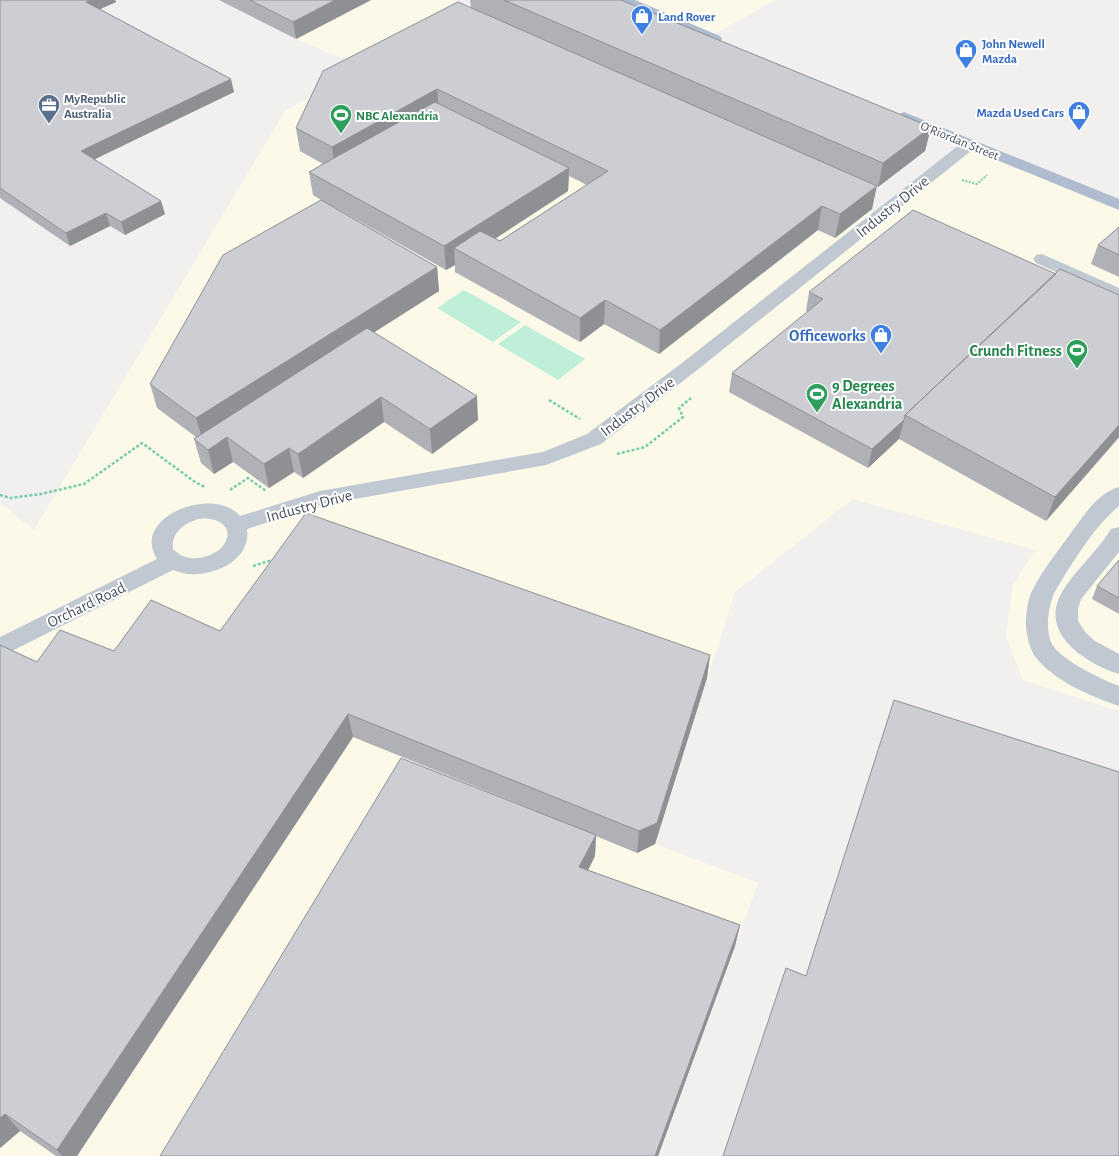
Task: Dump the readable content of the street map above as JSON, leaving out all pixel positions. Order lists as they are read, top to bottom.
{
  "streets": {
    "main road": ["O'Riordan Street"],
    "lane": ["Industry Drive", "Orchard Road"]
  },
  "crossings": [
    ["O'Riordan Street", "Industry Drive"],
    ["Industry Drive", "Orchard Road"]
  ],
  "places": {
    "shop": [
      "Land Rover",
      "John Newell Mazda",
      "Mazda Used Cars",
      "Officeworks"
    ],
    "office": ["MyRepublic Australia"],
    "sports": ["NBC Alexandria", "Crunch Fitness", "9 Degrees Alexandria"]
  }
}
